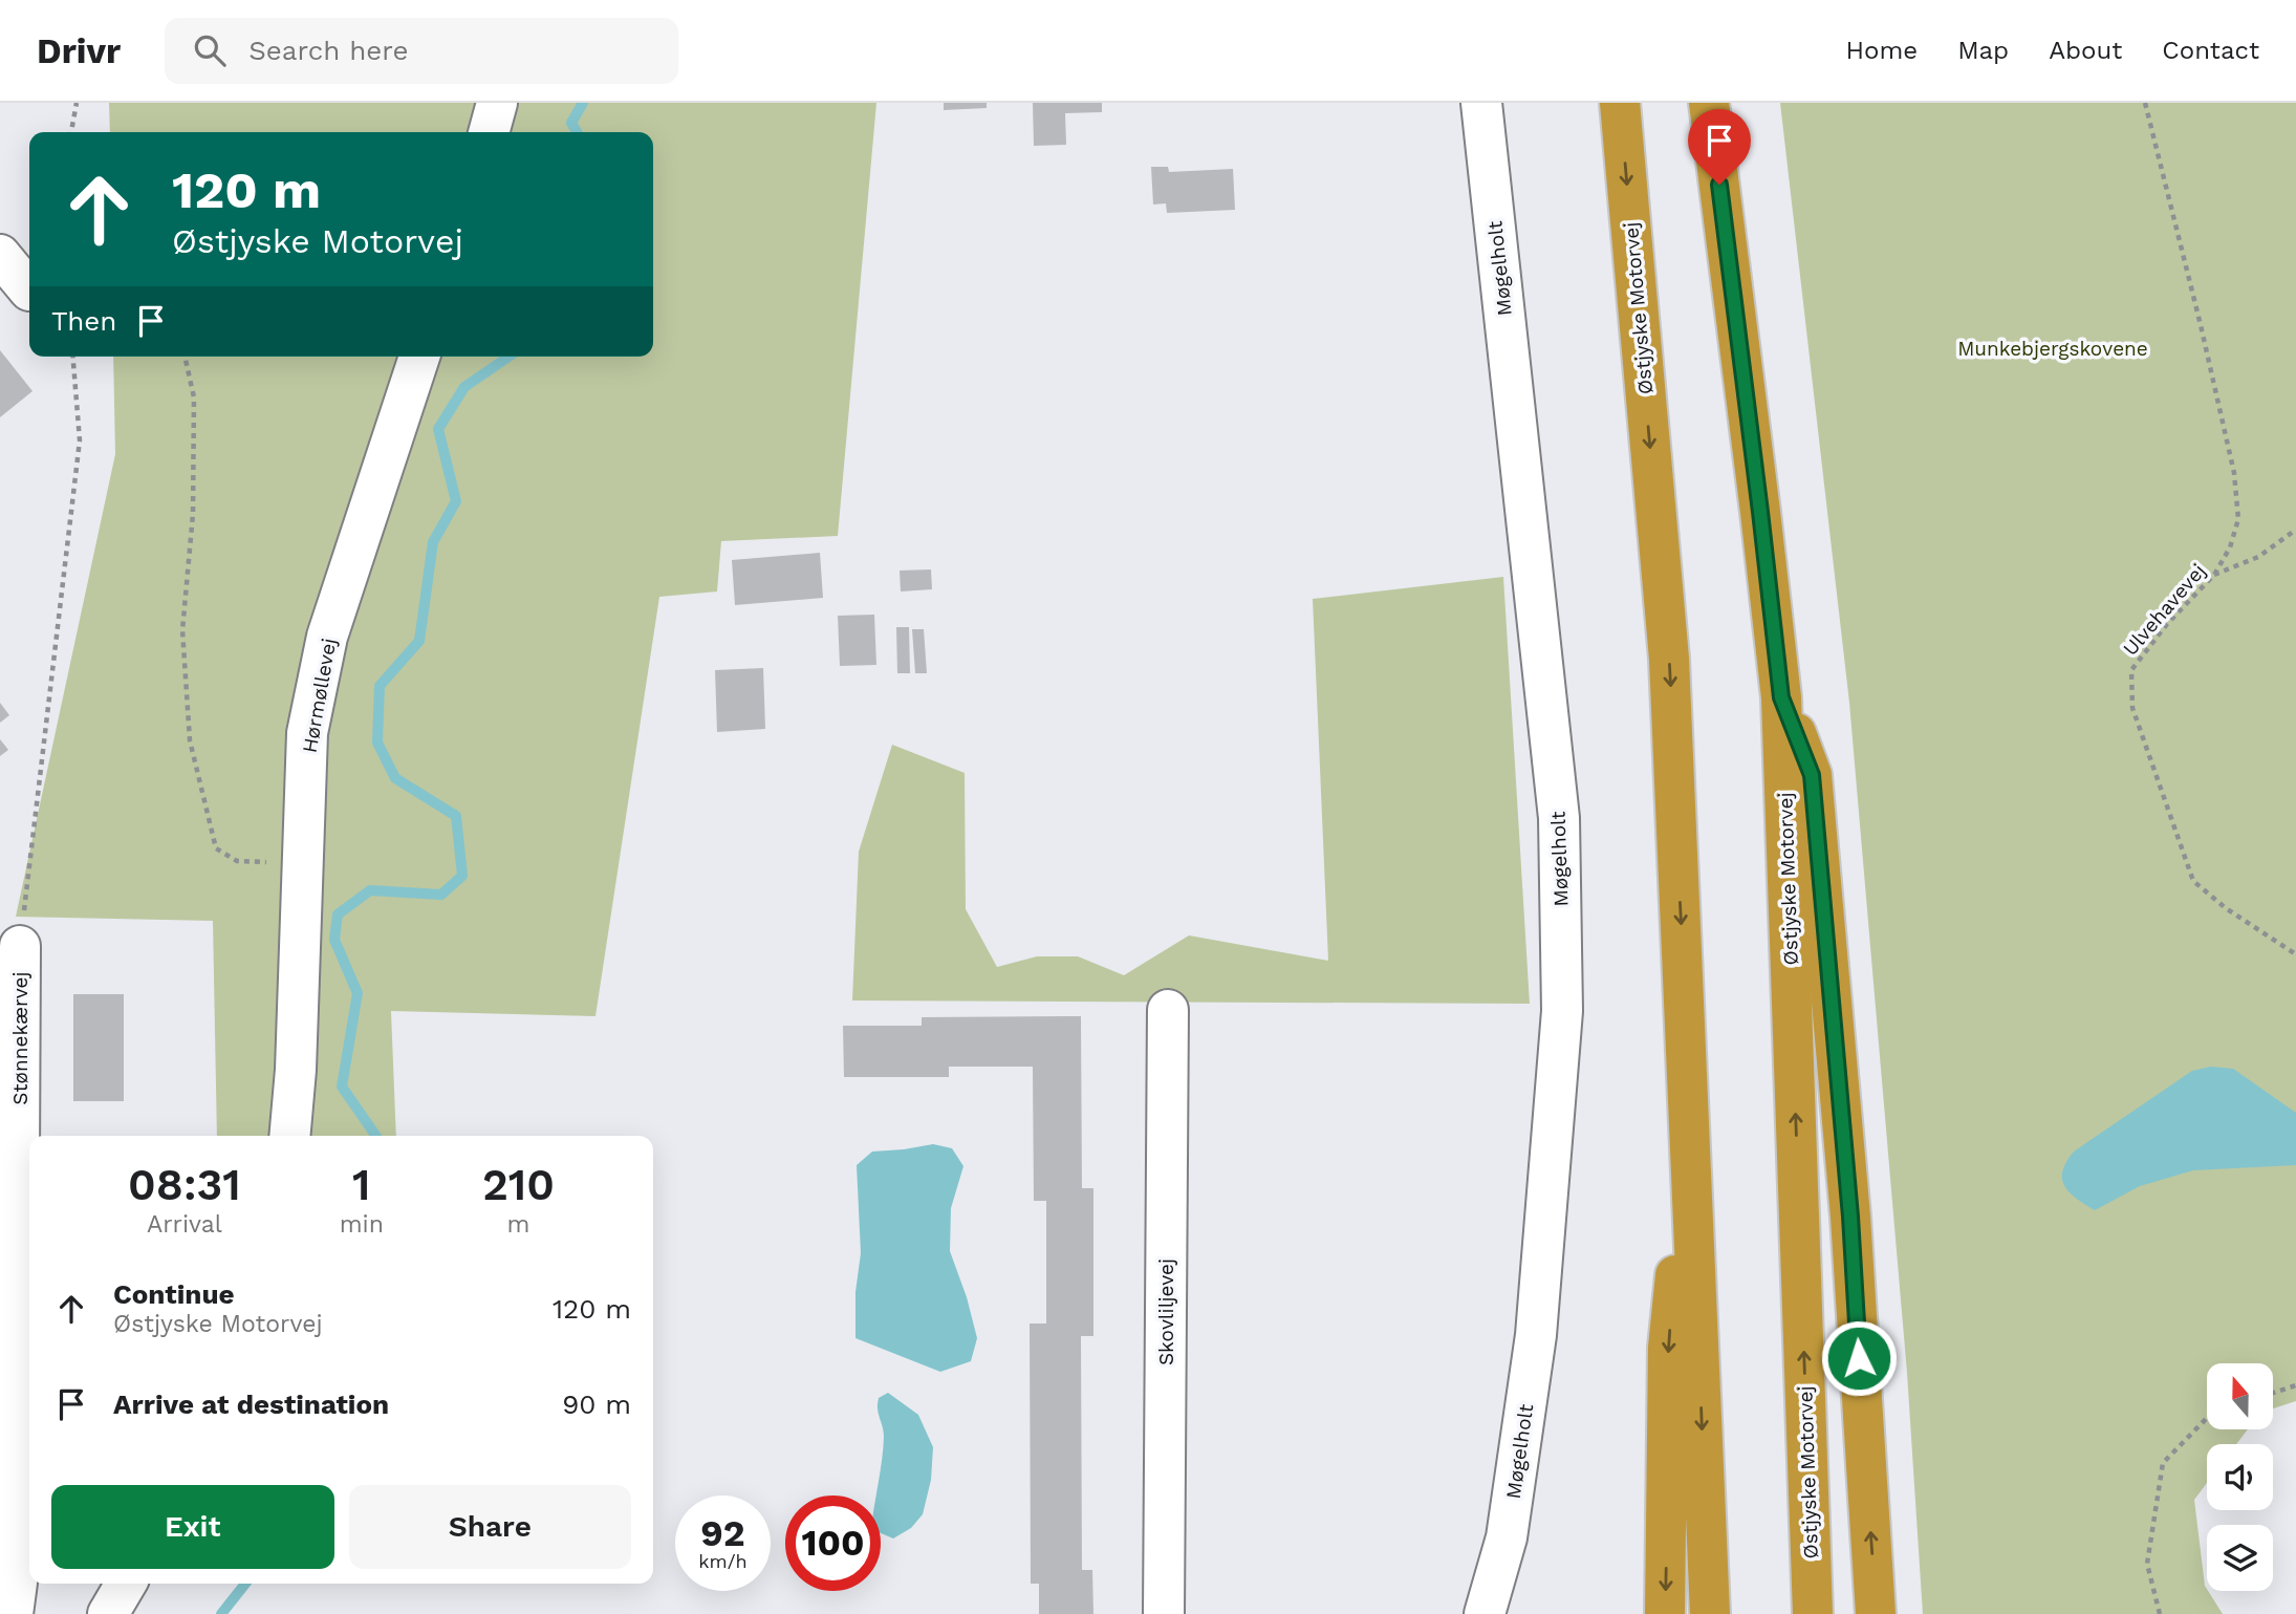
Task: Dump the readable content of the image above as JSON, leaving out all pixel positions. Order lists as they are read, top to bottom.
{
  "streets": {
    "highway": ["Østjyske Motorvej"],
    "street": [
      "Møgelholt",
      "Hørmøllevej",
      "Stønnekærvej",
      "Skovliljevej"
    ],
    "path": ["Ulvehavevej"]
  },
  "parks": ["Munkebjergskovene"],
  "north": "top",
  "page": {
    "header": "Drivr",
    "search": "Search here",
    "nav": [
      "Home",
      "Map",
      "About",
      "Contact"
    ],
    "turn": ["120 m", "Østjyske Motorvej"],
    "then": "Then",
    "eta": [
      "08:31",
      "Arrival",
      "1",
      "min",
      "210",
      "m"
    ],
    "list": [
      {
        "name": "Continue",
        "note": "Østjyske Motorvej",
        "value": "120 m"
      },
      {
        "name": "Arrive at destination",
        "value": "90 m"
      }
    ],
    "buttons": ["Exit", "Share"],
    "speed": "92 km/h",
    "limit": "100"
  }
}
